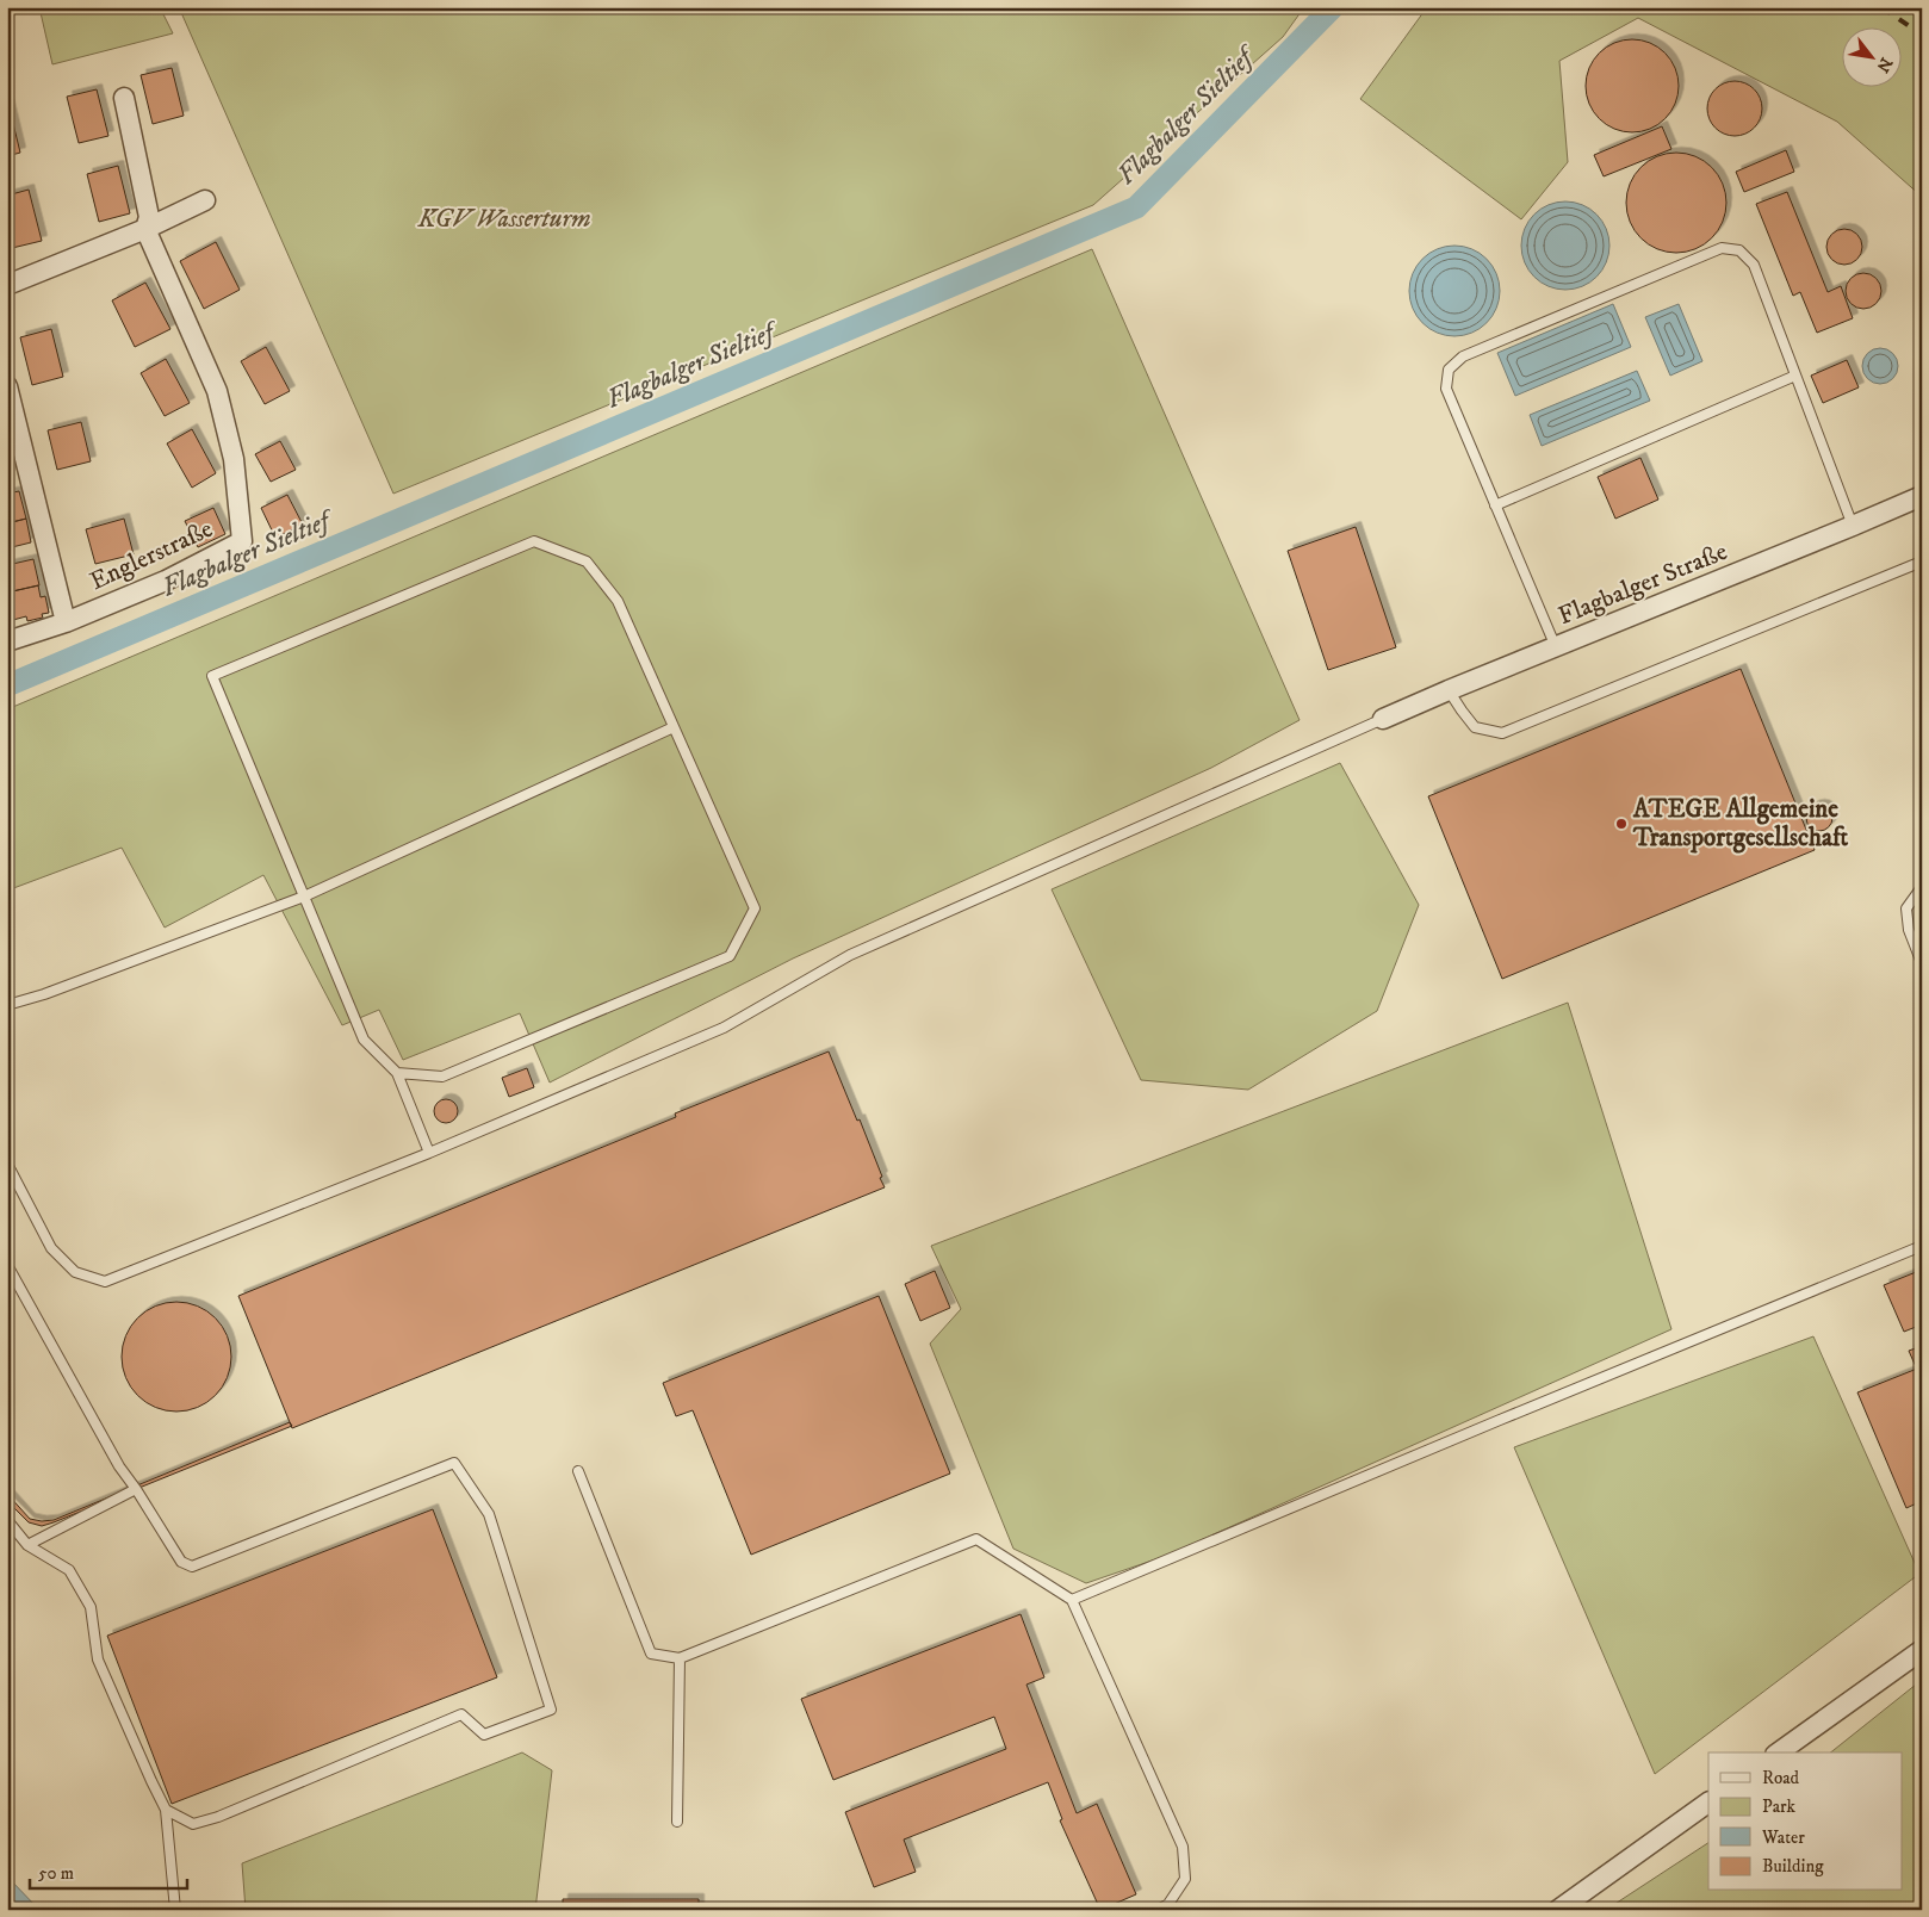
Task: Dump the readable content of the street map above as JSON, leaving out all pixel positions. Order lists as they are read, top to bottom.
{
  "streets": {
    "street": ["Englerstraße", "Flagbalger Straße"]
  },
  "water": ["Flagbalger Sieltief"],
  "parks": ["KGV Wasserturm"],
  "places": ["ATEGE Allgemeine Transportgesellschaft"],
  "legend": [
    "Road",
    "Park",
    "Water",
    "Building"
  ],
  "scale_bar": "50 m",
  "north": "bottom right"
}
